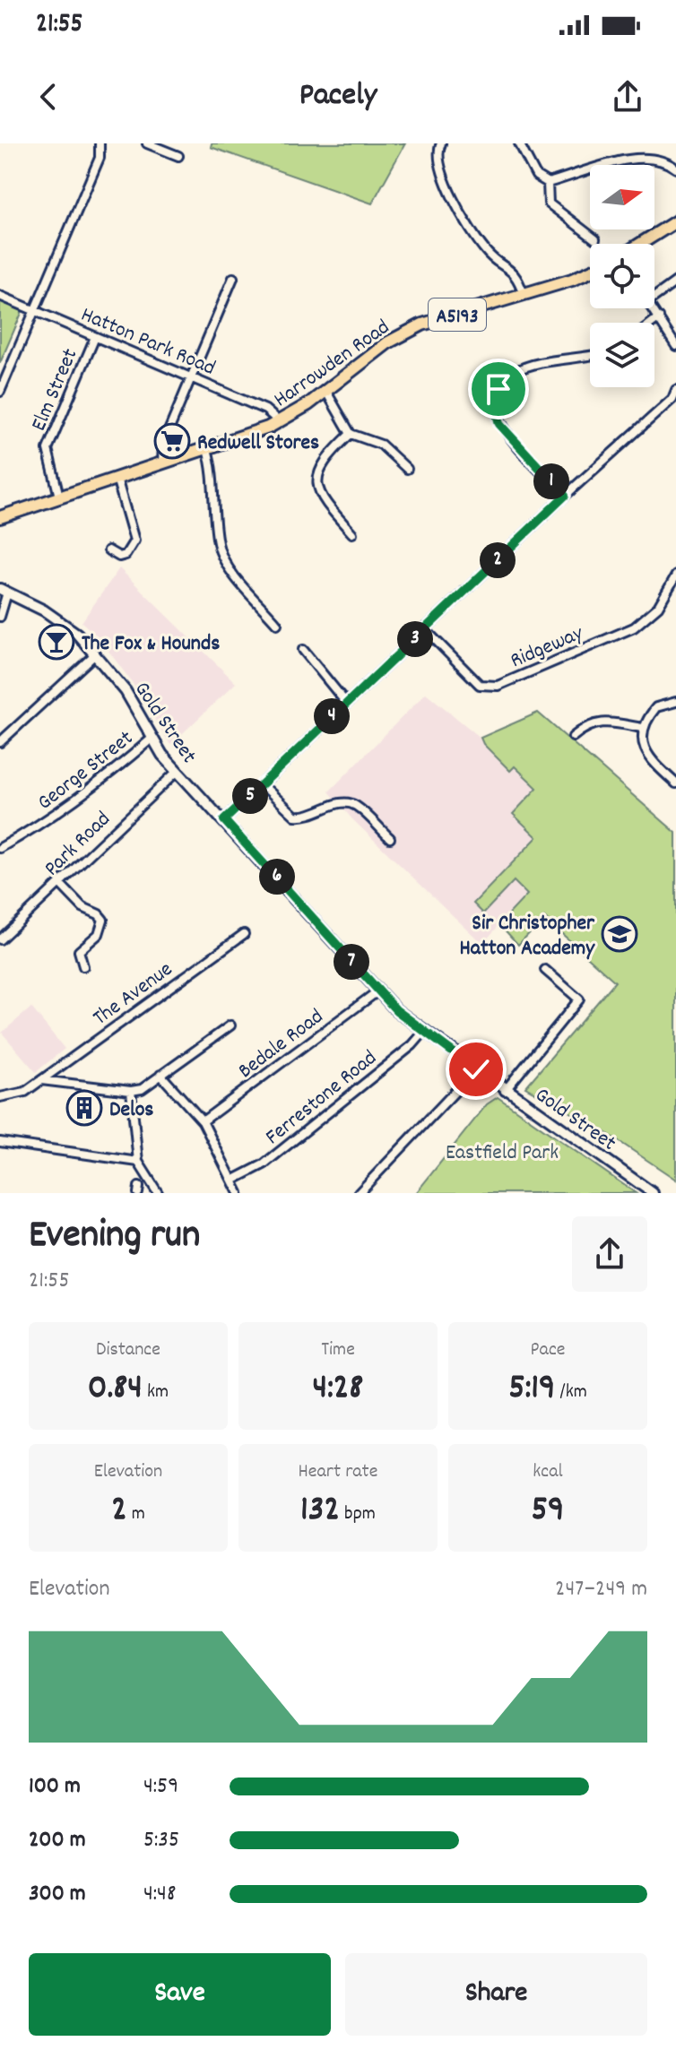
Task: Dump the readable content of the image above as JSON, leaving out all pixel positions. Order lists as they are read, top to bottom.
{
  "streets": {
    "main road": ["A5193", "Harrowden Road"],
    "street": [
      "Hatton Park Road",
      "Elm Street",
      "Ridgeway",
      "Gold Street",
      "George Street",
      "Park Road",
      "The Avenue",
      "Bedale Road",
      "Ferrestone Road"
    ]
  },
  "crossings": [
    ["Hatton Park Road", "Harrowden Road"],
    ["Hatton Park Road", "Elm Street"],
    ["Harrowden Road", "Elm Street"],
    ["Gold Street", "George Street"],
    ["Gold Street", "Park Road"],
    ["Gold Street", "Bedale Road"],
    ["Gold Street", "Ferrestone Road"]
  ],
  "parks": ["Eastfield Park"],
  "places": {
    "supermarket": ["Redwell Stores"],
    "bar": ["The Fox & Hounds"],
    "school or university": ["Sir Christopher Hatton Academy"],
    "building": ["Delos"]
  },
  "north": "right",
  "page": {
    "status": "21:55",
    "header": "Pacely",
    "pins": [
      "1",
      "2",
      "3",
      "4",
      "5",
      "6",
      "7"
    ],
    "heading": ["Evening run", "21:55"],
    "stats": [
      ["Distance", "0.84 km"],
      ["Time", "4:28"],
      ["Pace", "5:19 /km"],
      ["Elevation", "2 m"],
      ["Heart rate", "132 bpm"],
      ["kcal", "59"]
    ],
    "chart": ["Elevation", "247–249 m"],
    "list": [
      {
        "name": "100 m",
        "note": "4:59"
      },
      {
        "name": "200 m",
        "note": "5:35"
      },
      {
        "name": "300 m",
        "note": "4:48"
      }
    ],
    "buttons": ["Save", "Share"]
  }
}
